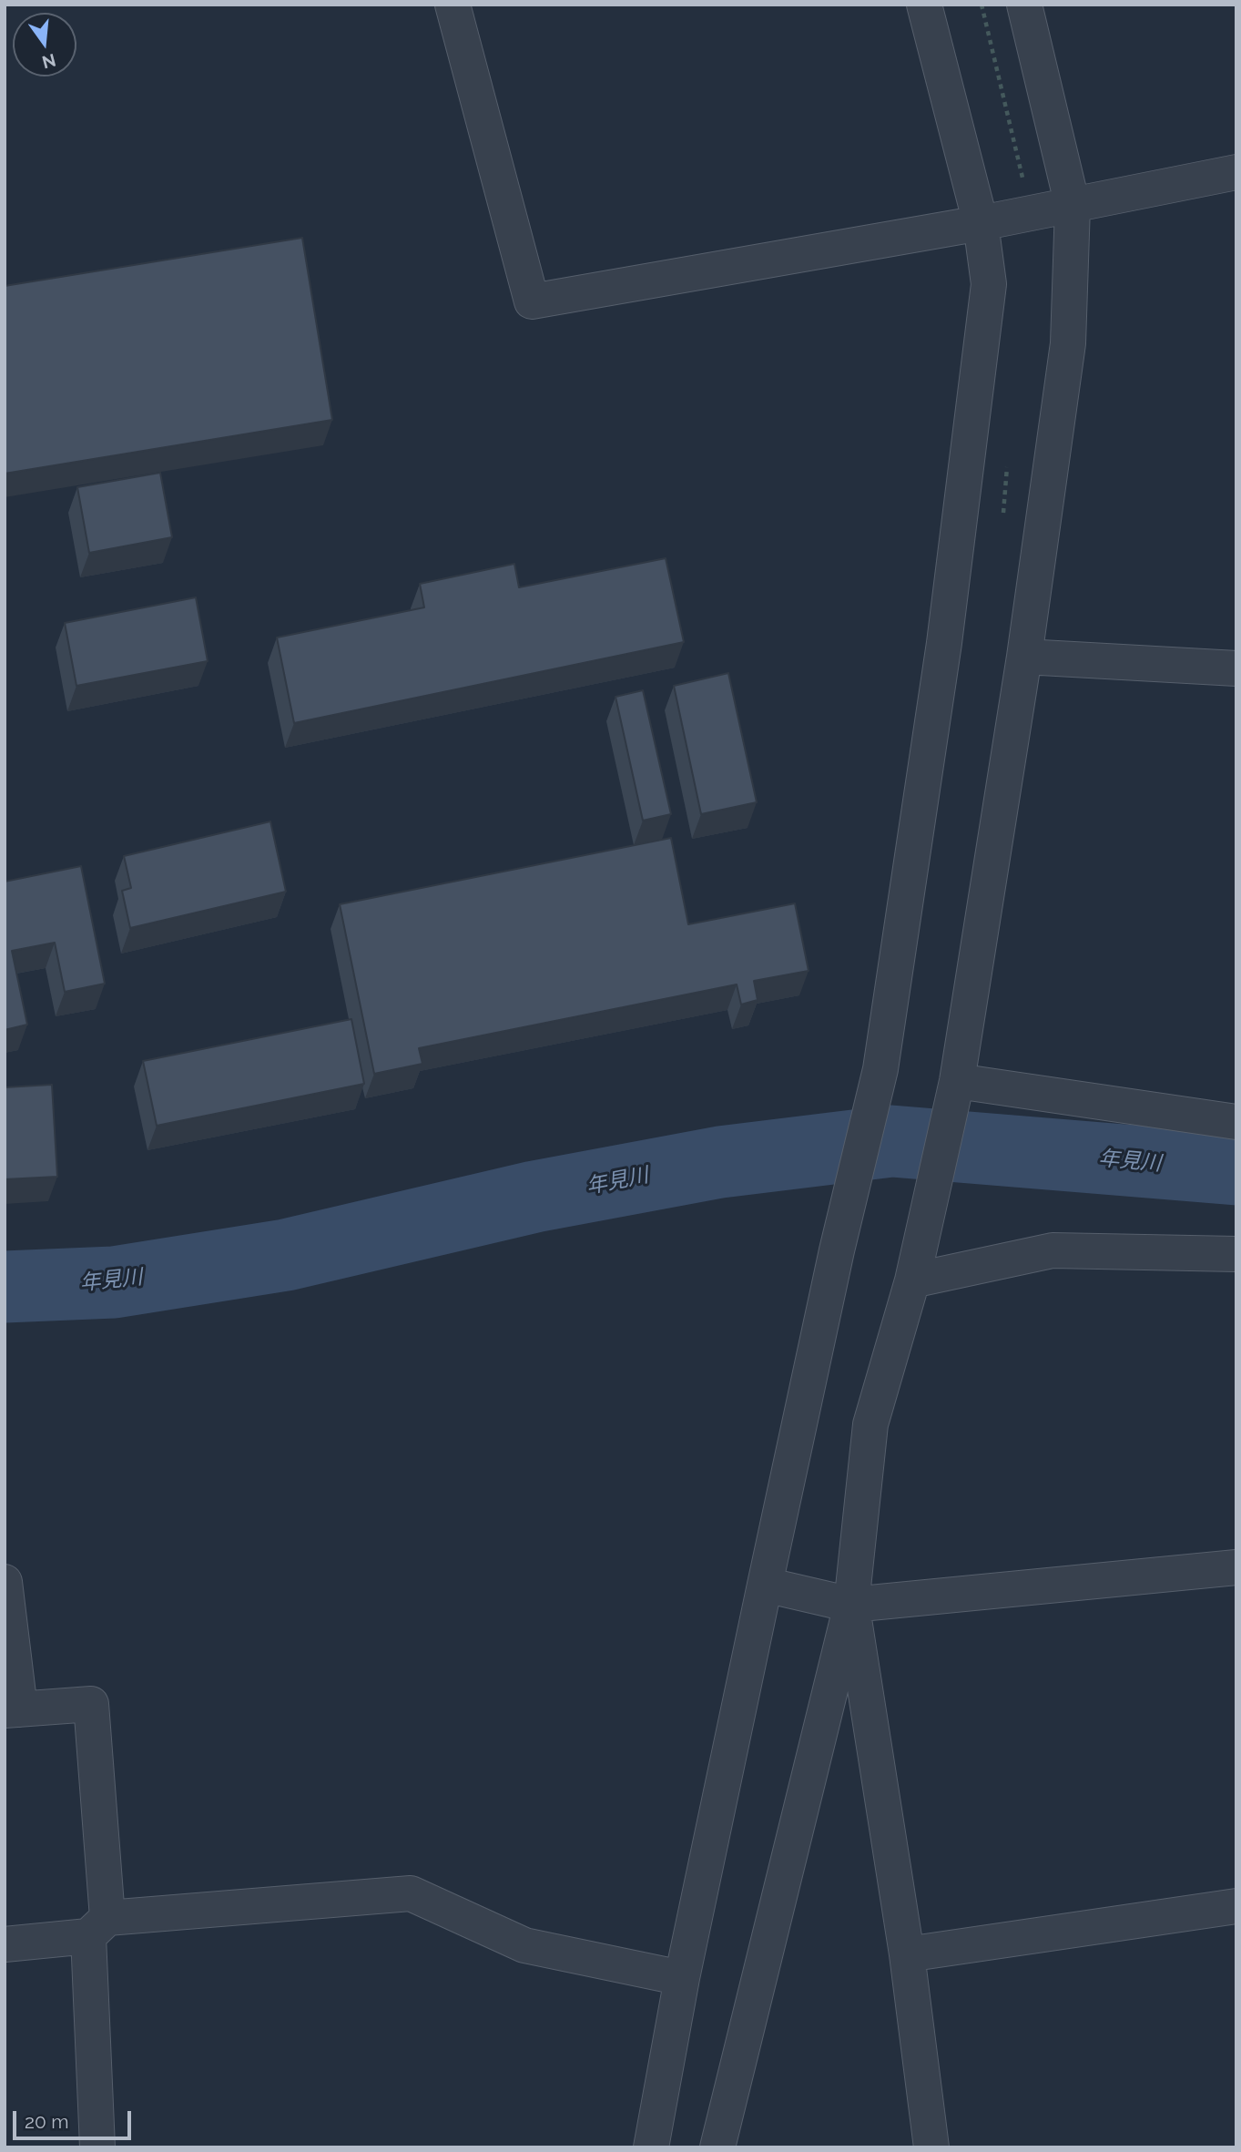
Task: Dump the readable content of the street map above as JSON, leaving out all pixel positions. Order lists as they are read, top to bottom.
{
  "water": ["年見川"],
  "scale_bar": "20 m",
  "north": "bottom"
}
